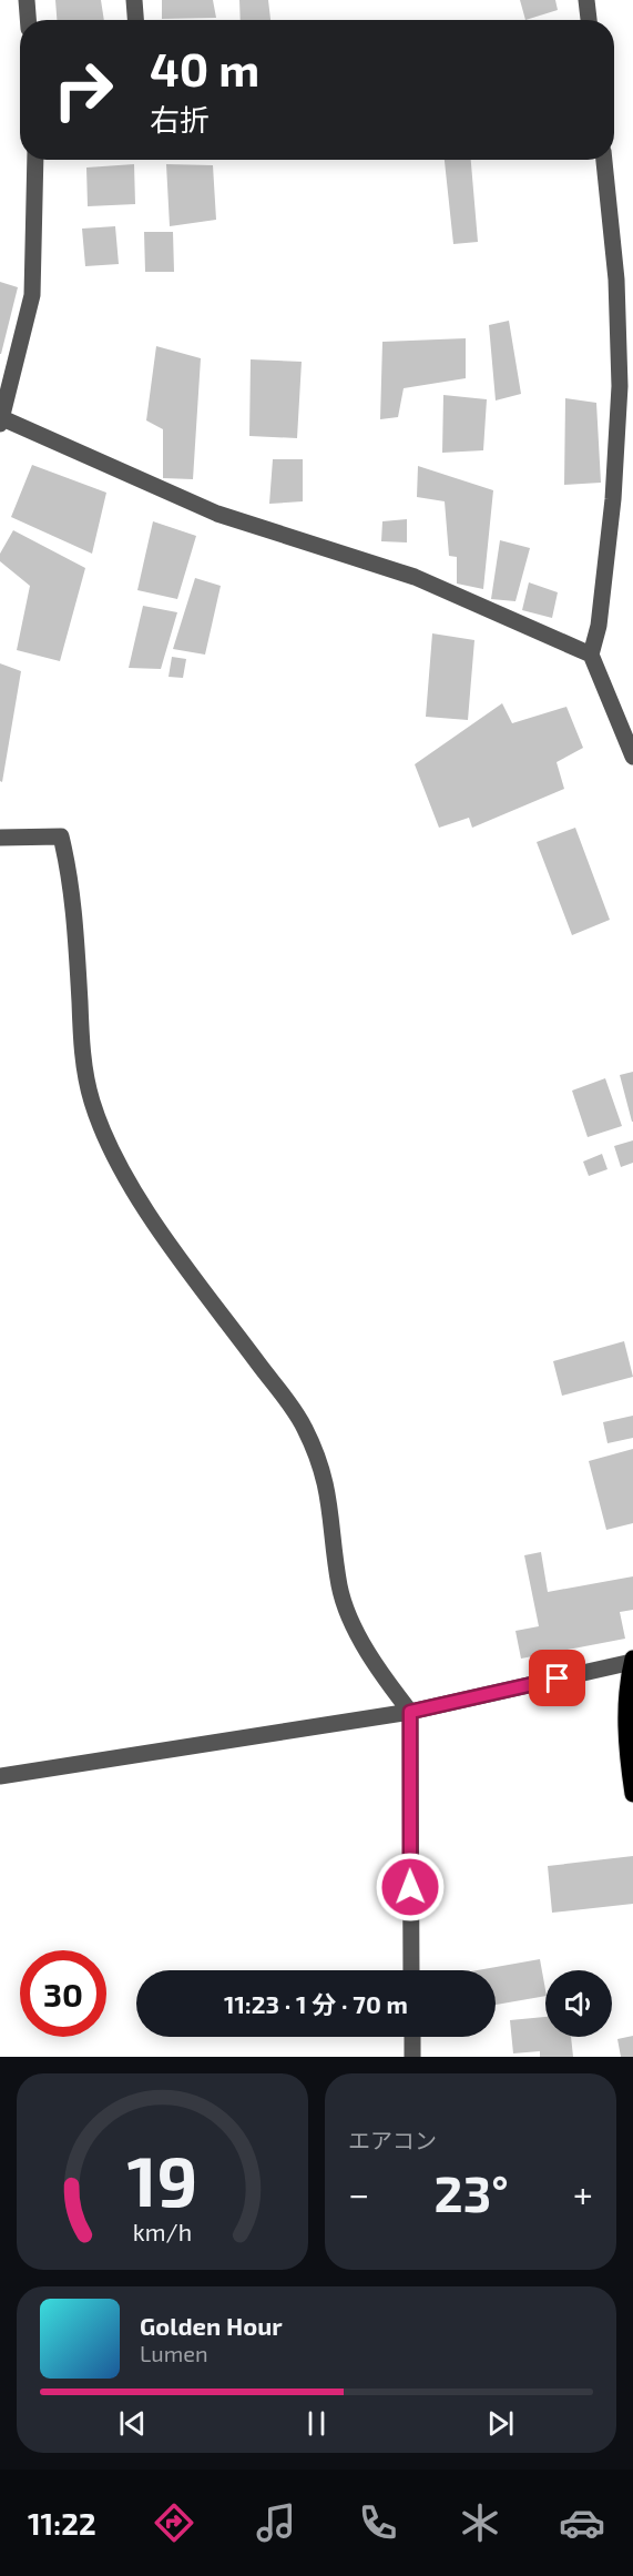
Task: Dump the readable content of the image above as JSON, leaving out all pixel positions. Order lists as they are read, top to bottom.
{
  "page": {
    "turn": ["40 m", "右折"],
    "limit": "30",
    "trip": "11:23 · 1 分 · 70 m",
    "tile": "エアコン",
    "heat": ["−", "23°", "+"],
    "song": ["Golden Hour", "Lumen"],
    "tabs": "11:22",
    "gauge": ["19", "km/h"]
  }
}
